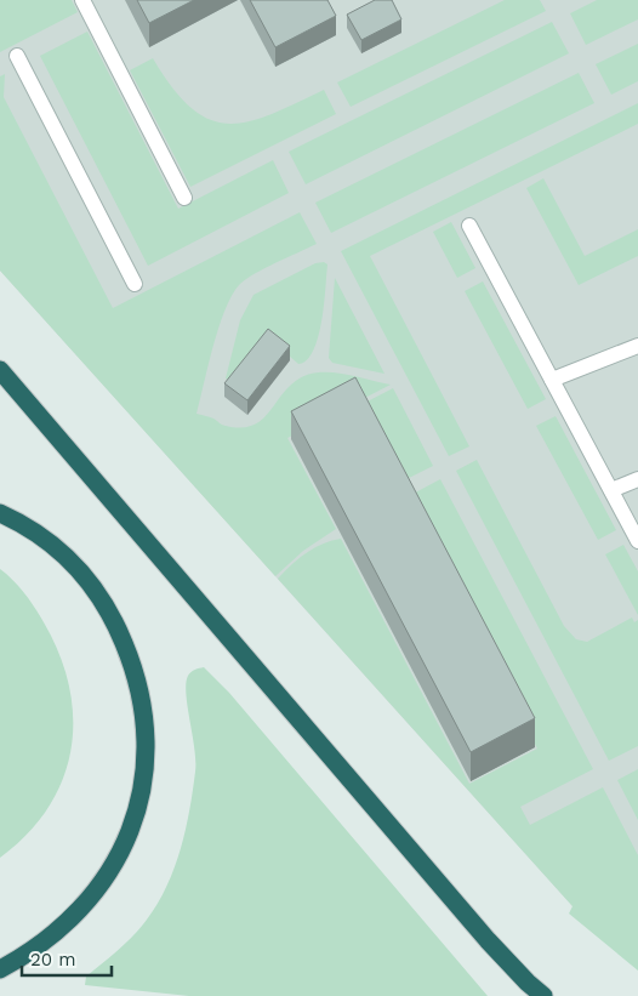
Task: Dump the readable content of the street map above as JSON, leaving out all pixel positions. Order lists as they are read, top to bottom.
{
  "scale_bar": "20 m"
}
